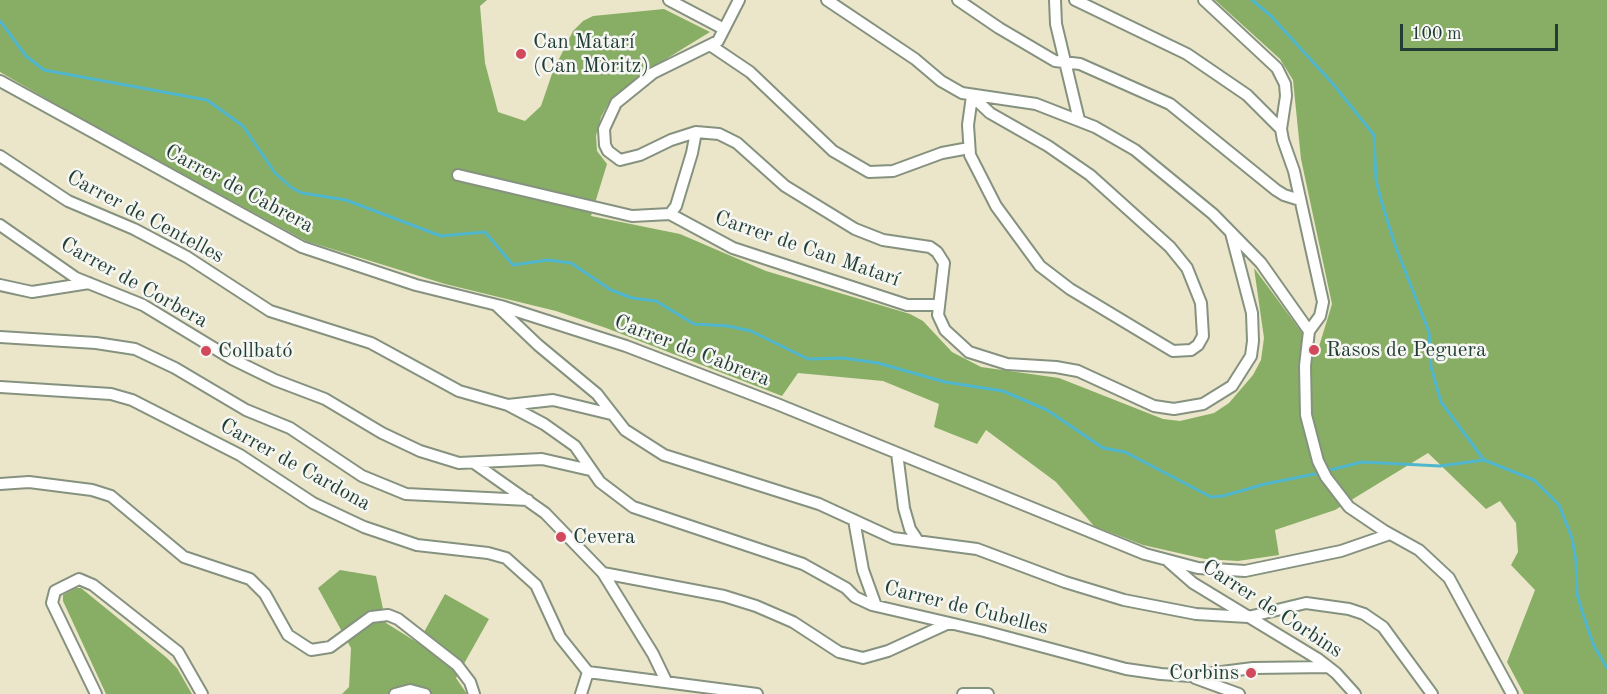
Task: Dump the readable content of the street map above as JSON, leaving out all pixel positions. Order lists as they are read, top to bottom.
{
  "streets": {
    "street": [
      "Carrer de Cabrera",
      "Carrer de Centelles",
      "Carrer de Can Matarí",
      "Carrer de Corbera",
      "Carrer de Cardona",
      "Carrer de Cubelles",
      "Carrer de Corbins"
    ]
  },
  "crossings": [
    ["Carrer de Cabrera", "Carrer de Corbins"],
    ["Carrer de Centelles", "Carrer de Cubelles"],
    ["Carrer de Corbera", "Carrer de Cubelles"],
    ["Carrer de Cubelles", "Carrer de Corbins"]
  ],
  "places": [
    "Can Matarí (Can Mòritz)",
    "Rasos de Peguera",
    "Collbató",
    "Cevera",
    "Corbins"
  ],
  "scale_bar": "100 m"
}
